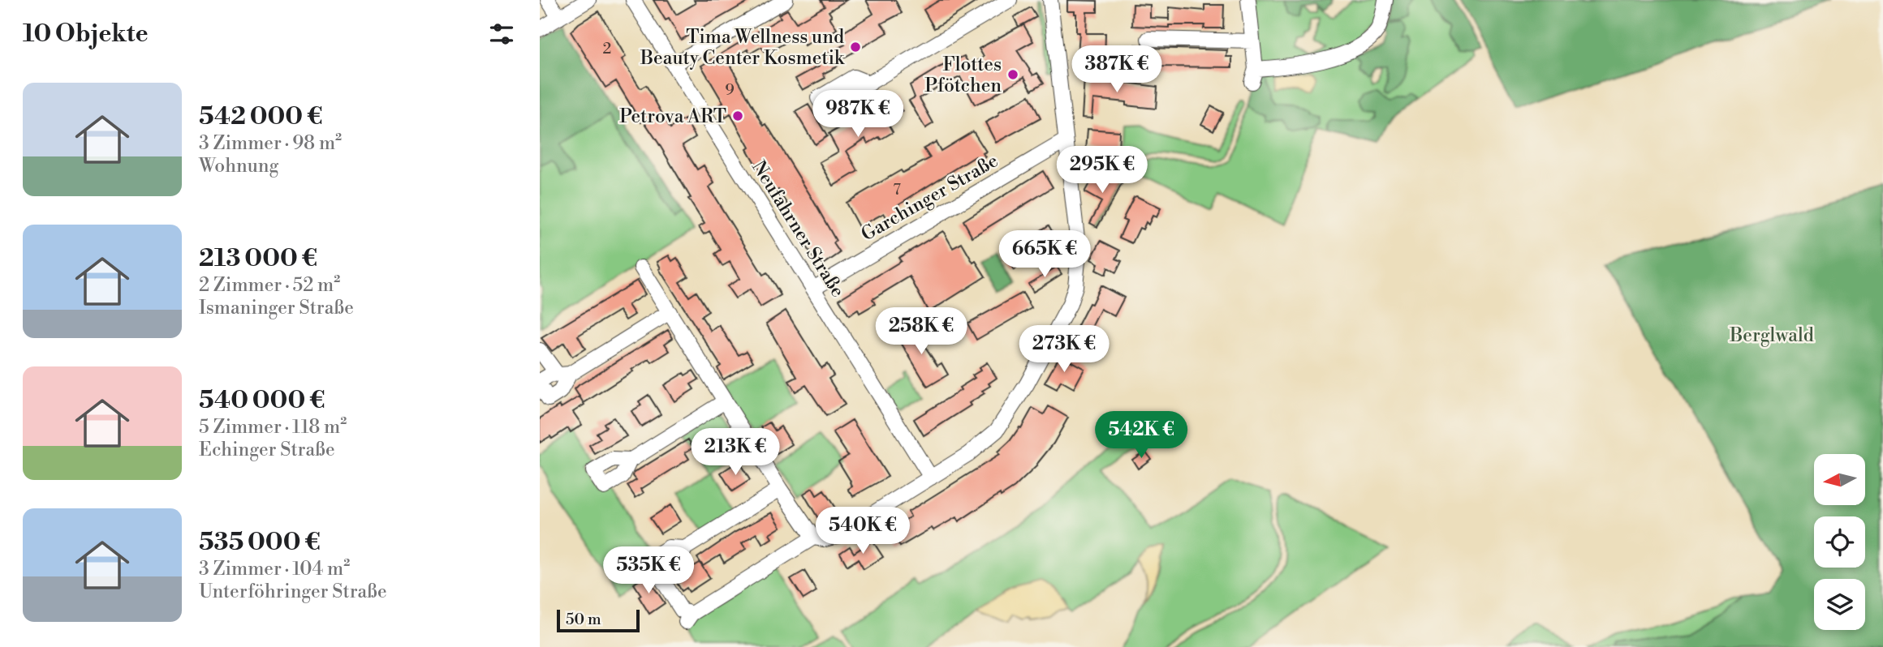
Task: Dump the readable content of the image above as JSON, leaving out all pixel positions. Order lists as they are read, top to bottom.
{
  "streets": {
    "street": ["Garchinger Straße", "Neufahrner Straße"]
  },
  "crossings": [
    ["Garchinger Straße", "Neufahrner Straße"]
  ],
  "parks": ["Berglwald"],
  "places": ["Tima Wellness und Beauty Center Kosmetik", "Flottes Pfötchen", "Petrova ART"],
  "house_numbers": ["2", "9", "7"],
  "scale_bar": "50 m",
  "north": "left",
  "page": {
    "heading": "10 Objekte",
    "price": [
      "387K €",
      "987K €",
      "295K €",
      "665K €",
      "258K €",
      "273K €",
      "542K €",
      "213K €",
      "540K €",
      "535K €"
    ],
    "list": [
      {
        "name": "542 000 €",
        "note": "3 Zimmer · 98 m² · Wohnung"
      },
      {
        "name": "213 000 €",
        "note": "2 Zimmer · 52 m² · Ismaninger Straße"
      },
      {
        "name": "540 000 €",
        "note": "5 Zimmer · 118 m² · Echinger Straße"
      },
      {
        "name": "535 000 €",
        "note": "3 Zimmer · 104 m² · Unterföhringer Straße"
      }
    ],
    "scale": "50 m"
  }
}
